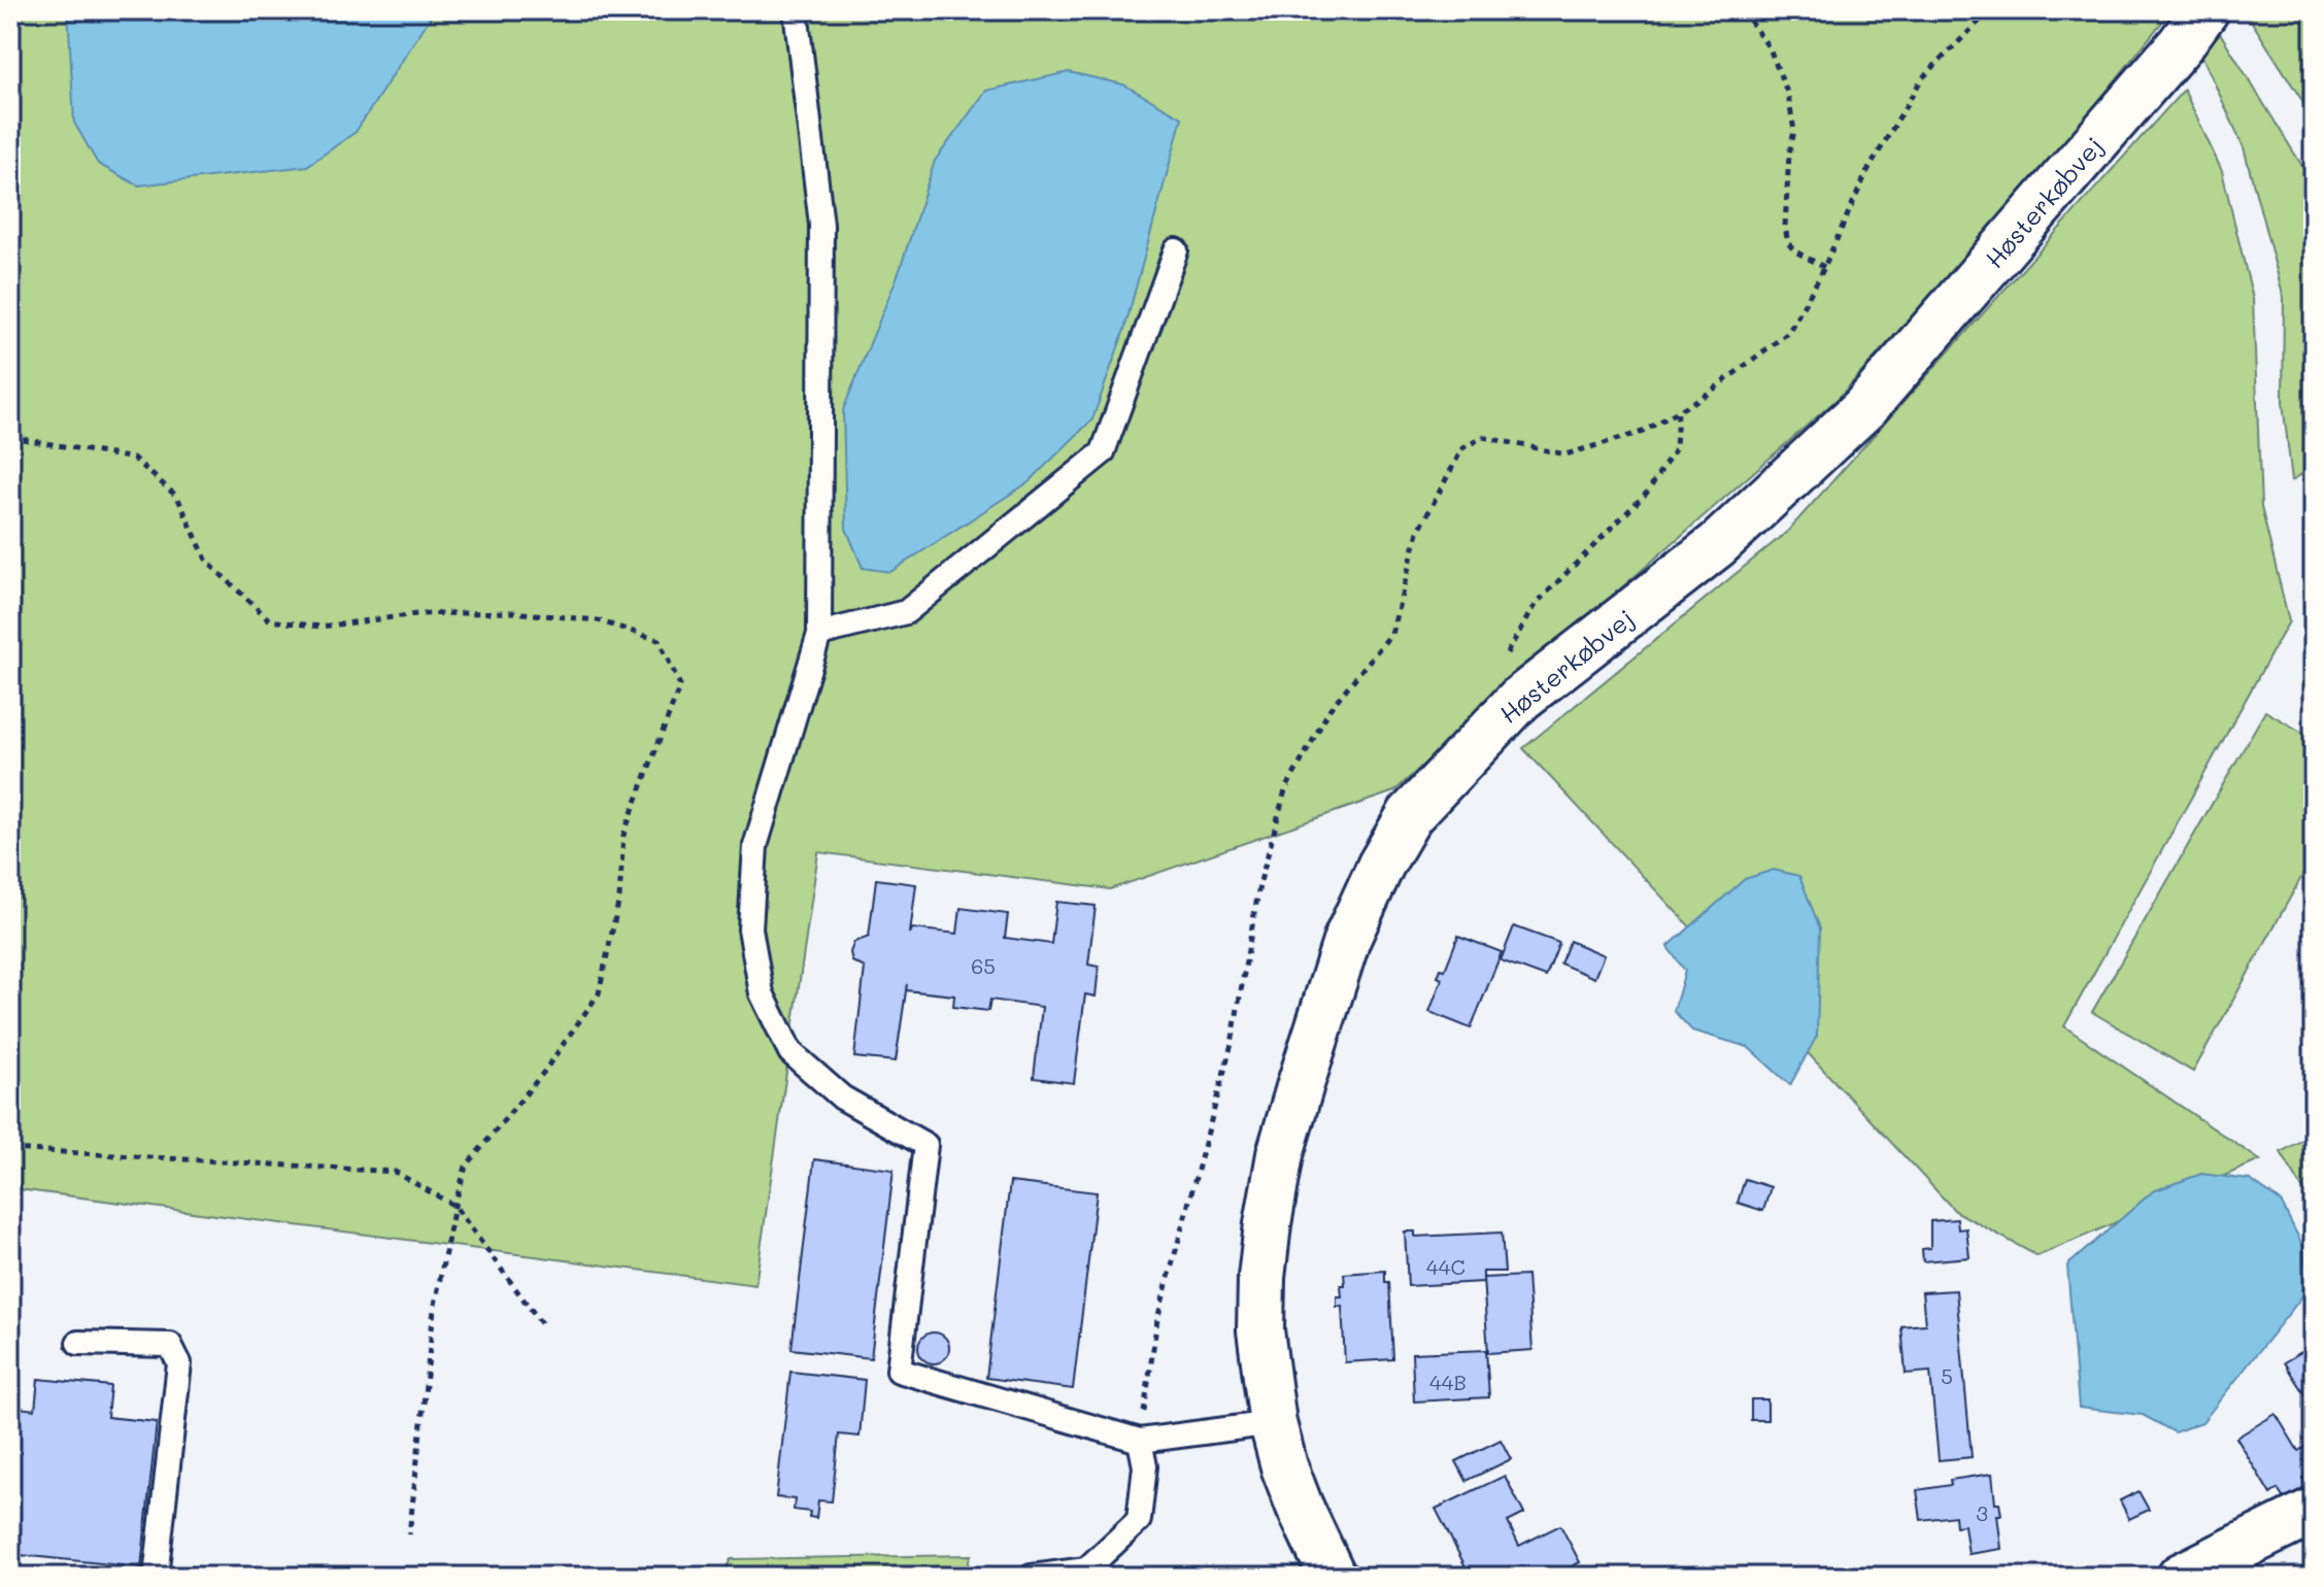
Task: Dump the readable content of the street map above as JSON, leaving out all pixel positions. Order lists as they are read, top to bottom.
{
  "streets": {
    "street": ["Høsterkøbvej"]
  },
  "house_numbers": [
    "65",
    "44C",
    "5",
    "44B",
    "3"
  ]
}
